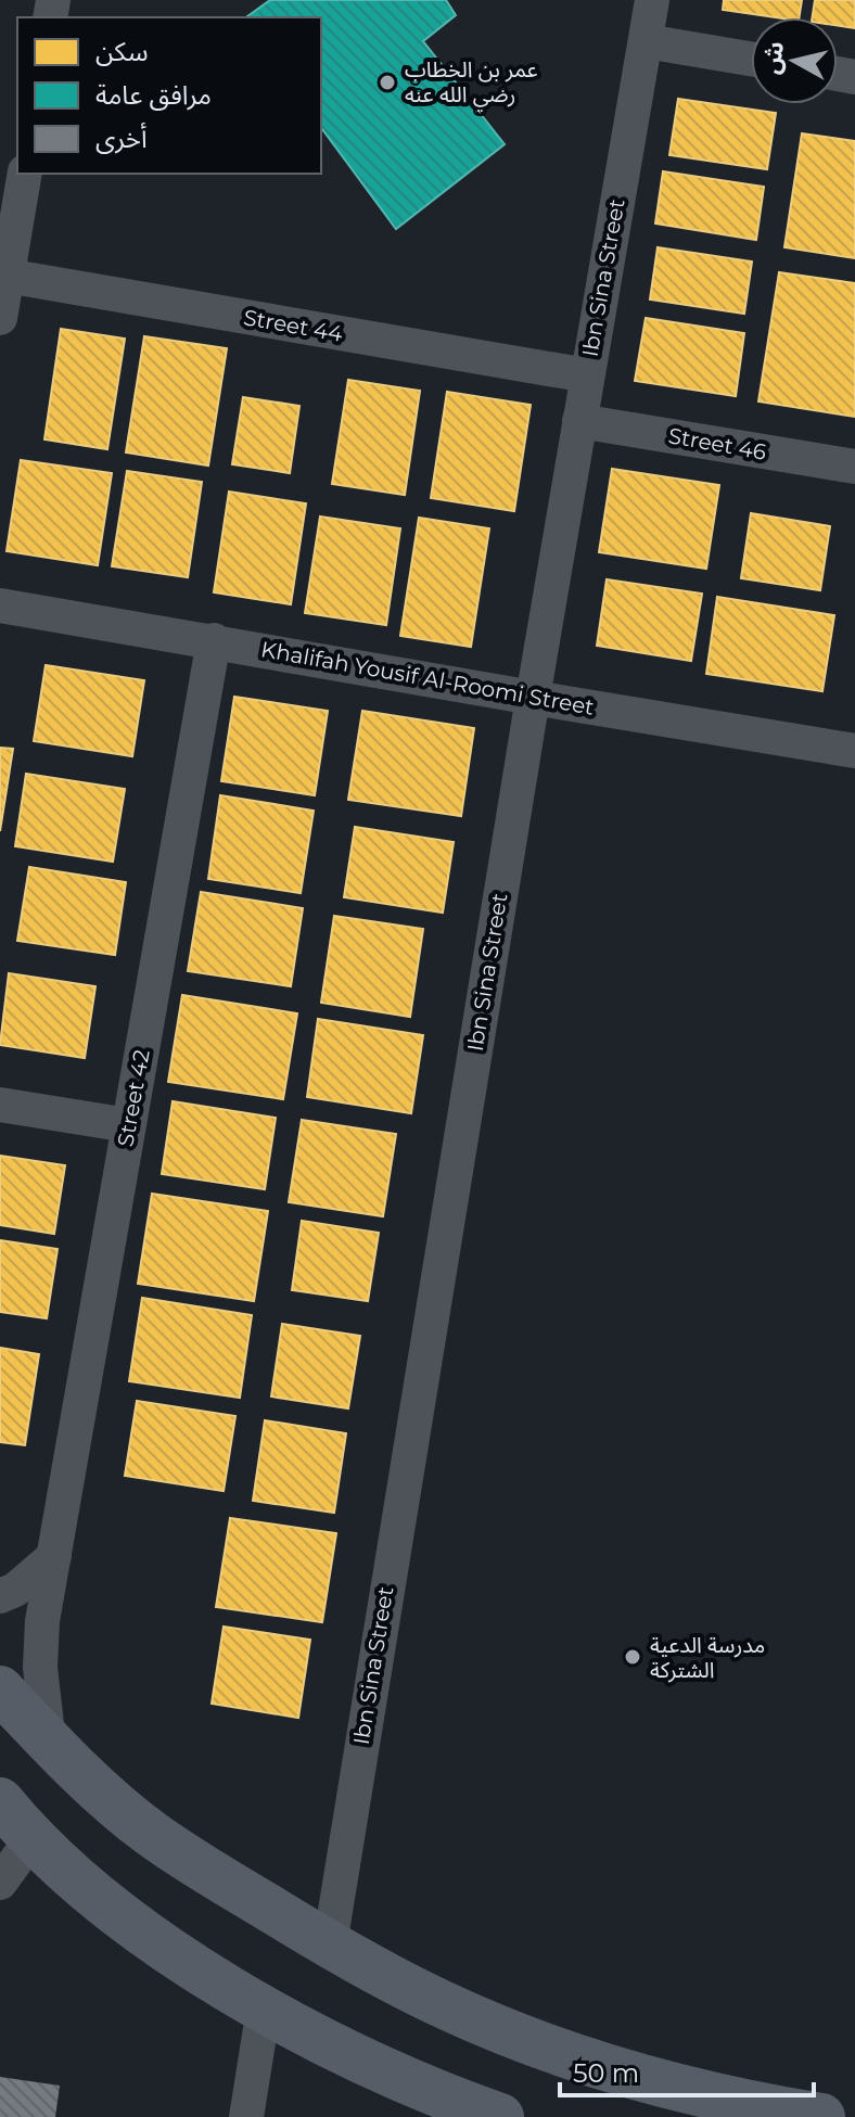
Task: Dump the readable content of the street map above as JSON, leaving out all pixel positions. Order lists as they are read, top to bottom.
{
  "streets": {
    "street": [
      "Ibn Sina Street",
      "Street 44",
      "Street 46",
      "Khalifah Yousif Al-Roomi Street",
      "Street 42"
    ]
  },
  "crossings": [
    ["Ibn Sina Street", "Street 44"],
    ["Ibn Sina Street", "Street 46"],
    ["Ibn Sina Street", "Khalifah Yousif Al-Roomi Street"],
    ["Khalifah Yousif Al-Roomi Street", "Street 42"]
  ],
  "places": ["عمر بن الخطاب رضي الله عنه", "مدرسة الدعية الشتركة"],
  "legend": ["سكن", "مرافق عامة", "أخرى"],
  "scale_bar": "50 m",
  "north": "left"
}
